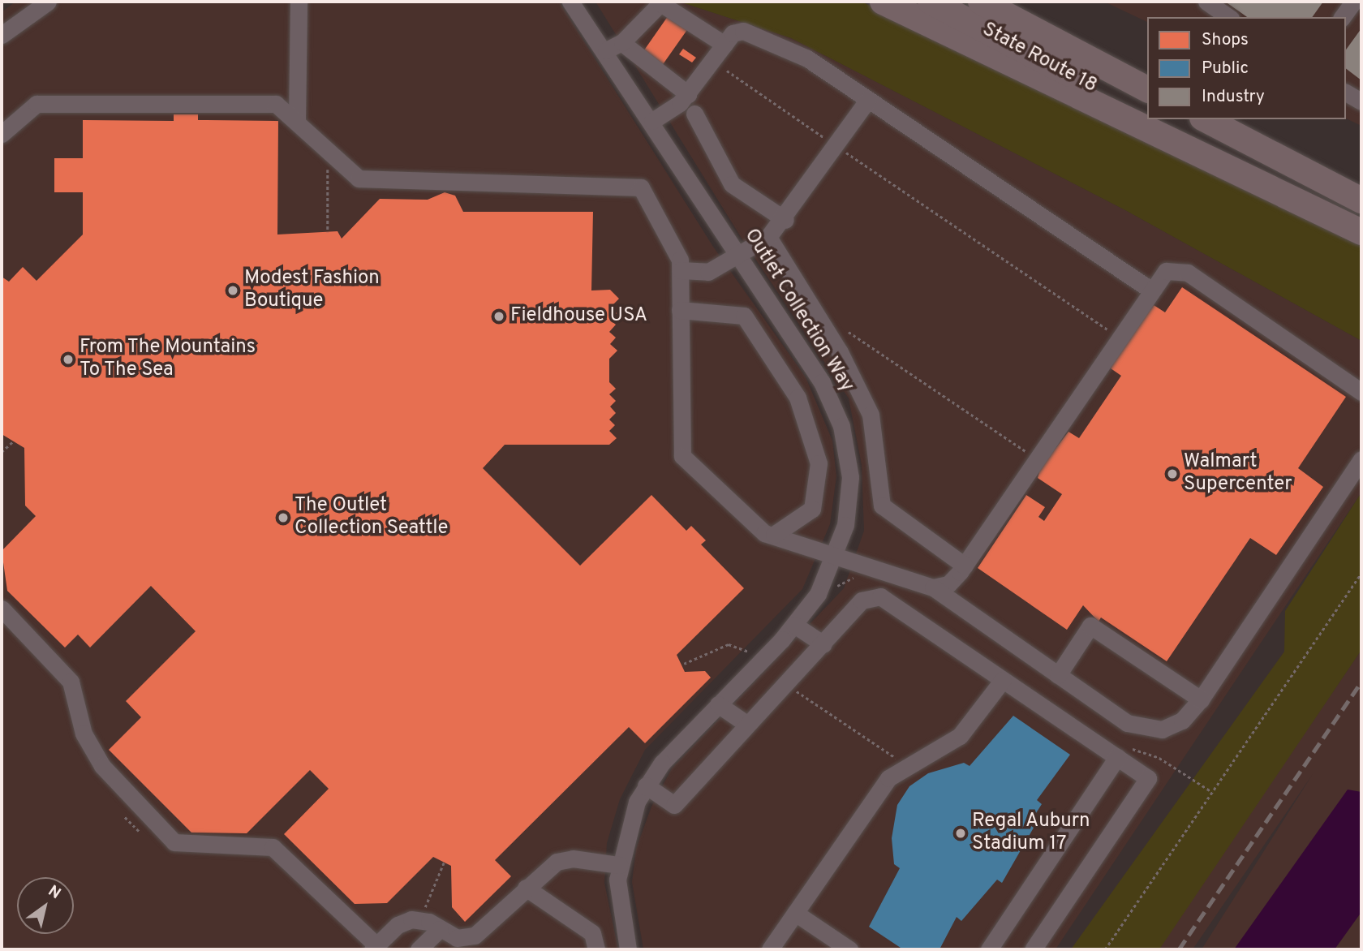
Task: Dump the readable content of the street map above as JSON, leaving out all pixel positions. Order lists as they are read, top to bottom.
{
  "streets": {
    "highway": ["State Route 18"],
    "street": ["Outlet Collection Way"]
  },
  "places": [
    "Modest Fashion Boutique",
    "Fieldhouse USA",
    "From The Mountains To The Sea",
    "Walmart Supercenter",
    "The Outlet Collection Seattle",
    "Regal Auburn Stadium 17"
  ],
  "legend": ["Shops", "Public", "Industry"],
  "north": "top right"
}
